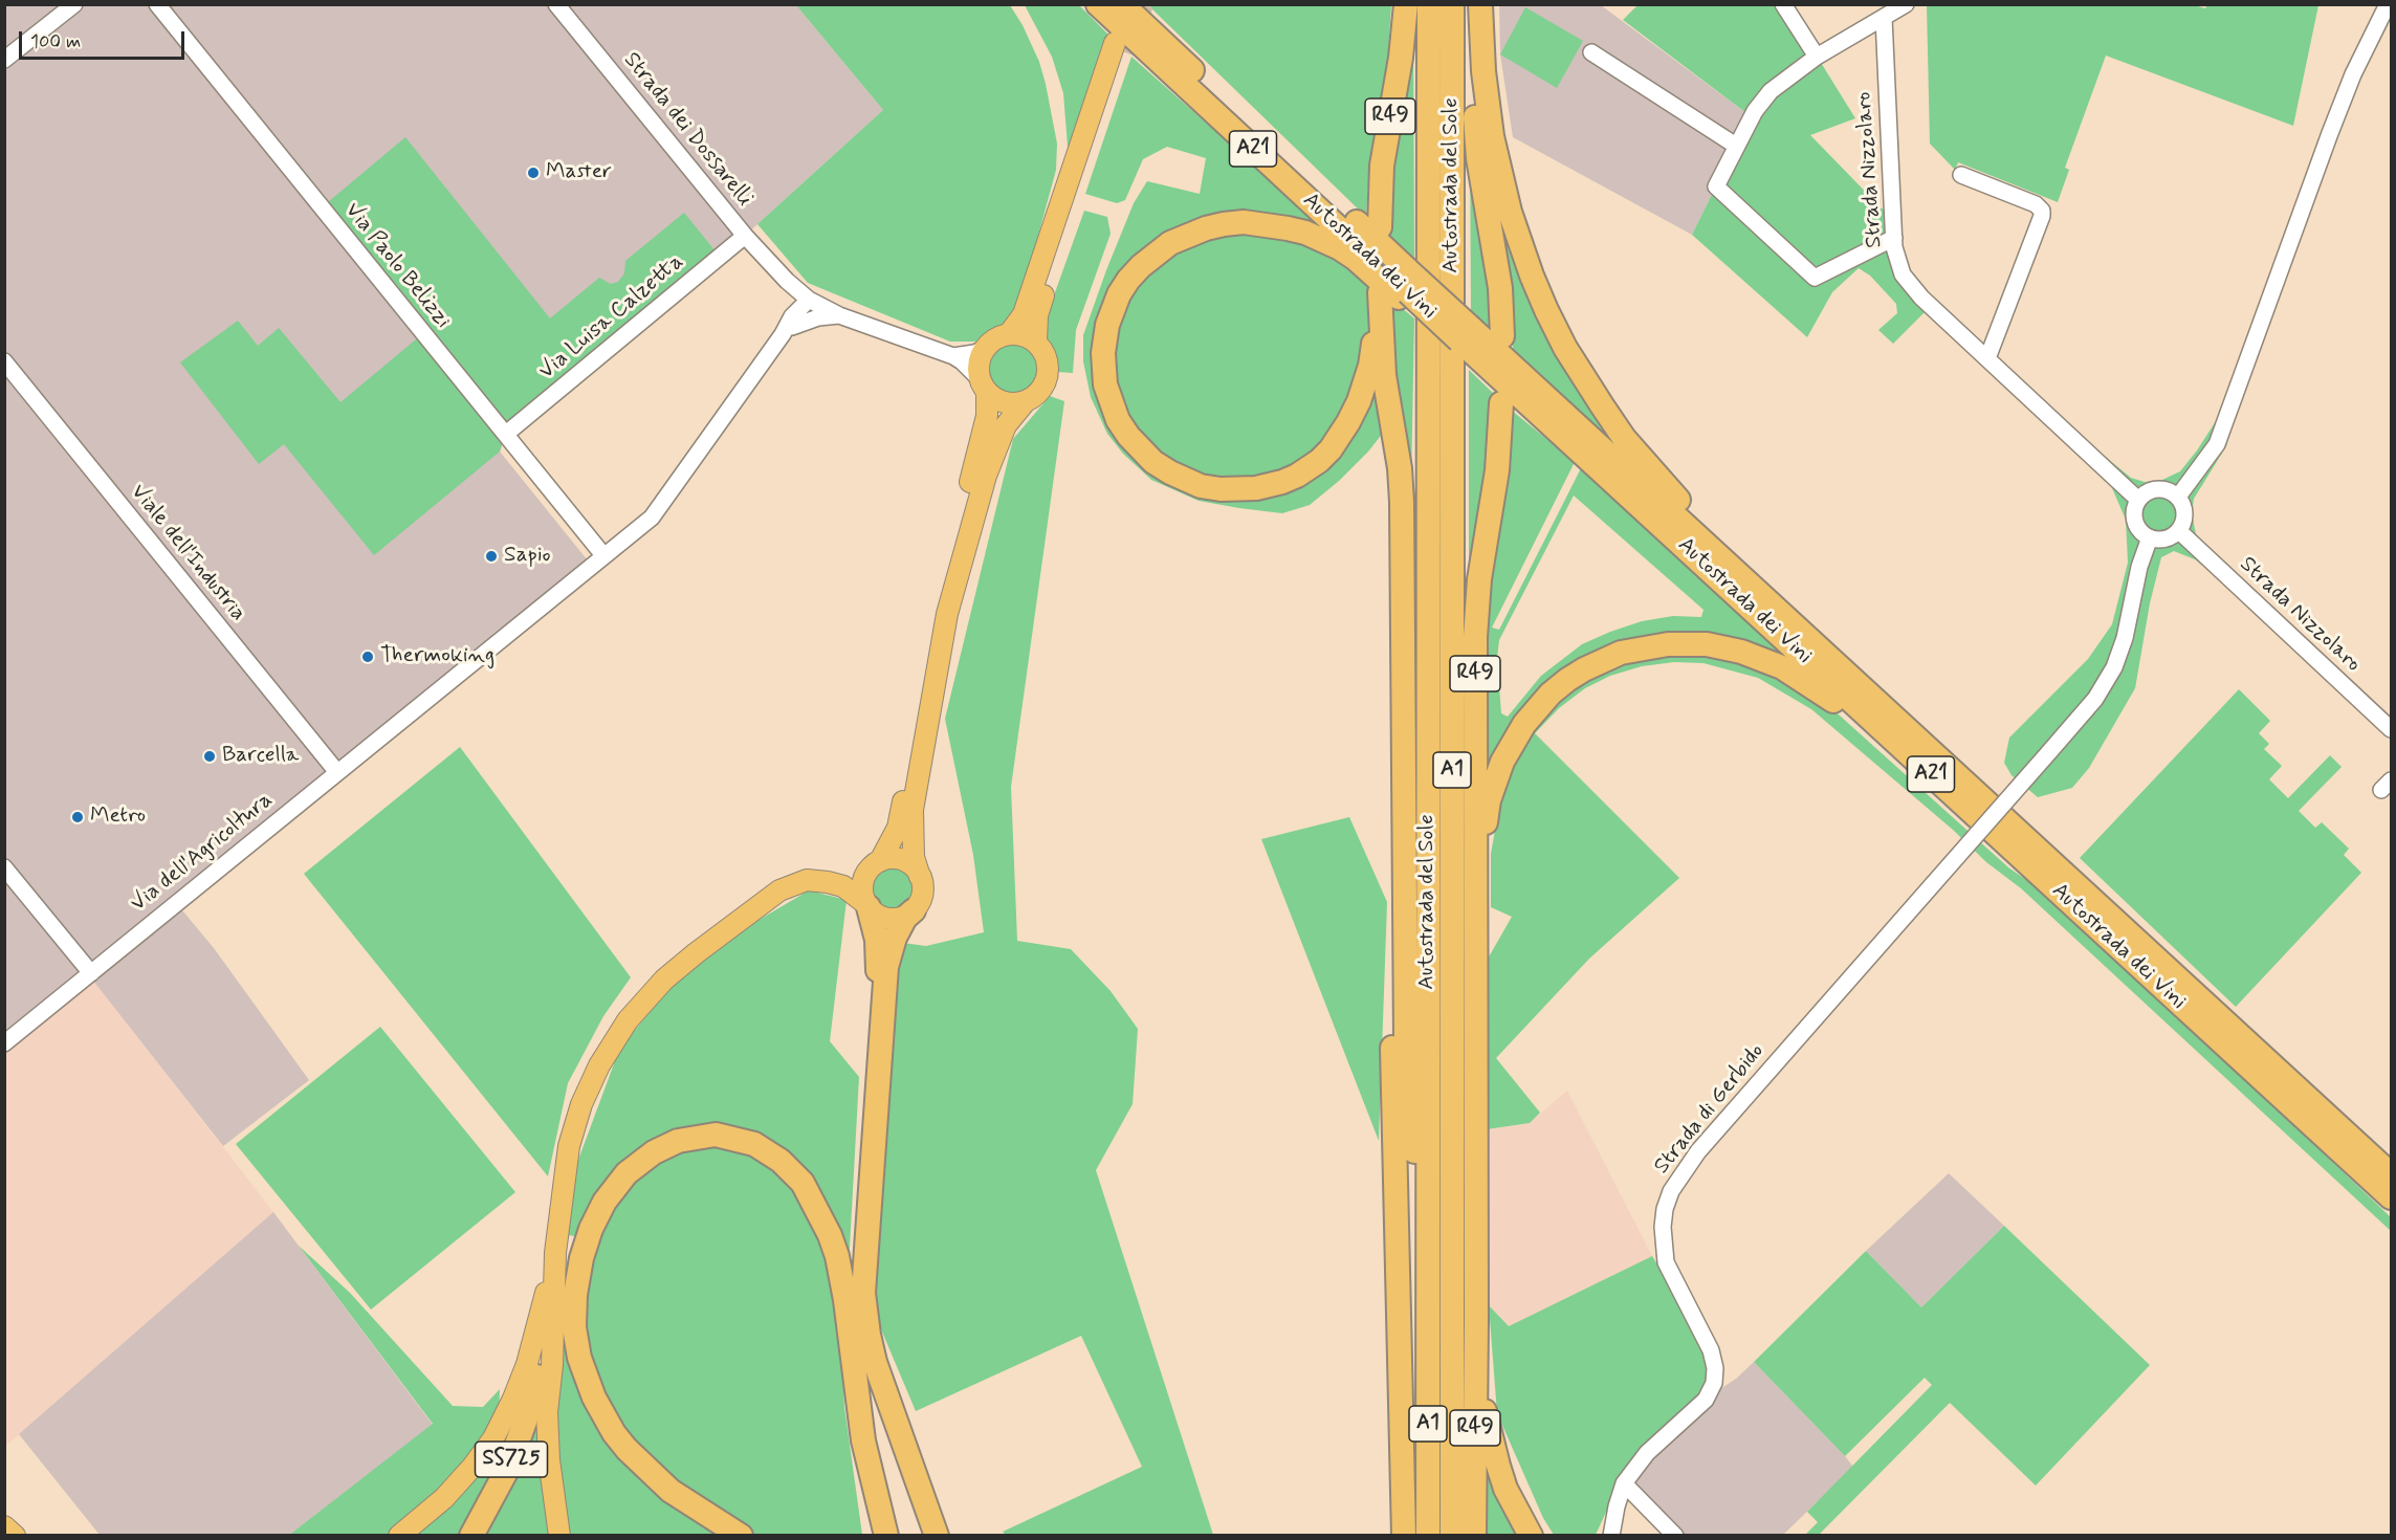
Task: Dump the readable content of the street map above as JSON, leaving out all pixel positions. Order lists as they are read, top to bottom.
{
  "streets": {
    "highway": [
      "R49",
      "A21",
      "Autostrada del Sole",
      "Autostrada dei Vini",
      "A1",
      "SS725"
    ],
    "street": [
      "Strada dei Dossarelli",
      "Strada Nizzolaro",
      "Via Paolo Belizzi",
      "Via Luisa Calzetta",
      "Viale dell'Industria",
      "Via dell'Agricoltura",
      "Strada di Gerbido"
    ]
  },
  "crossings": [
    ["Strada dei Dossarelli", "Via Luisa Calzetta"],
    ["Strada Nizzolaro", "Strada di Gerbido"],
    ["Via Paolo Belizzi", "Via Luisa Calzetta"],
    ["Via Paolo Belizzi", "Via dell'Agricoltura"],
    ["Viale dell'Industria", "Via dell'Agricoltura"]
  ],
  "places": [
    "Master",
    "Sapio",
    "Thermoking",
    "Barcella",
    "Metro"
  ],
  "scale_bar": "100 m"
}
